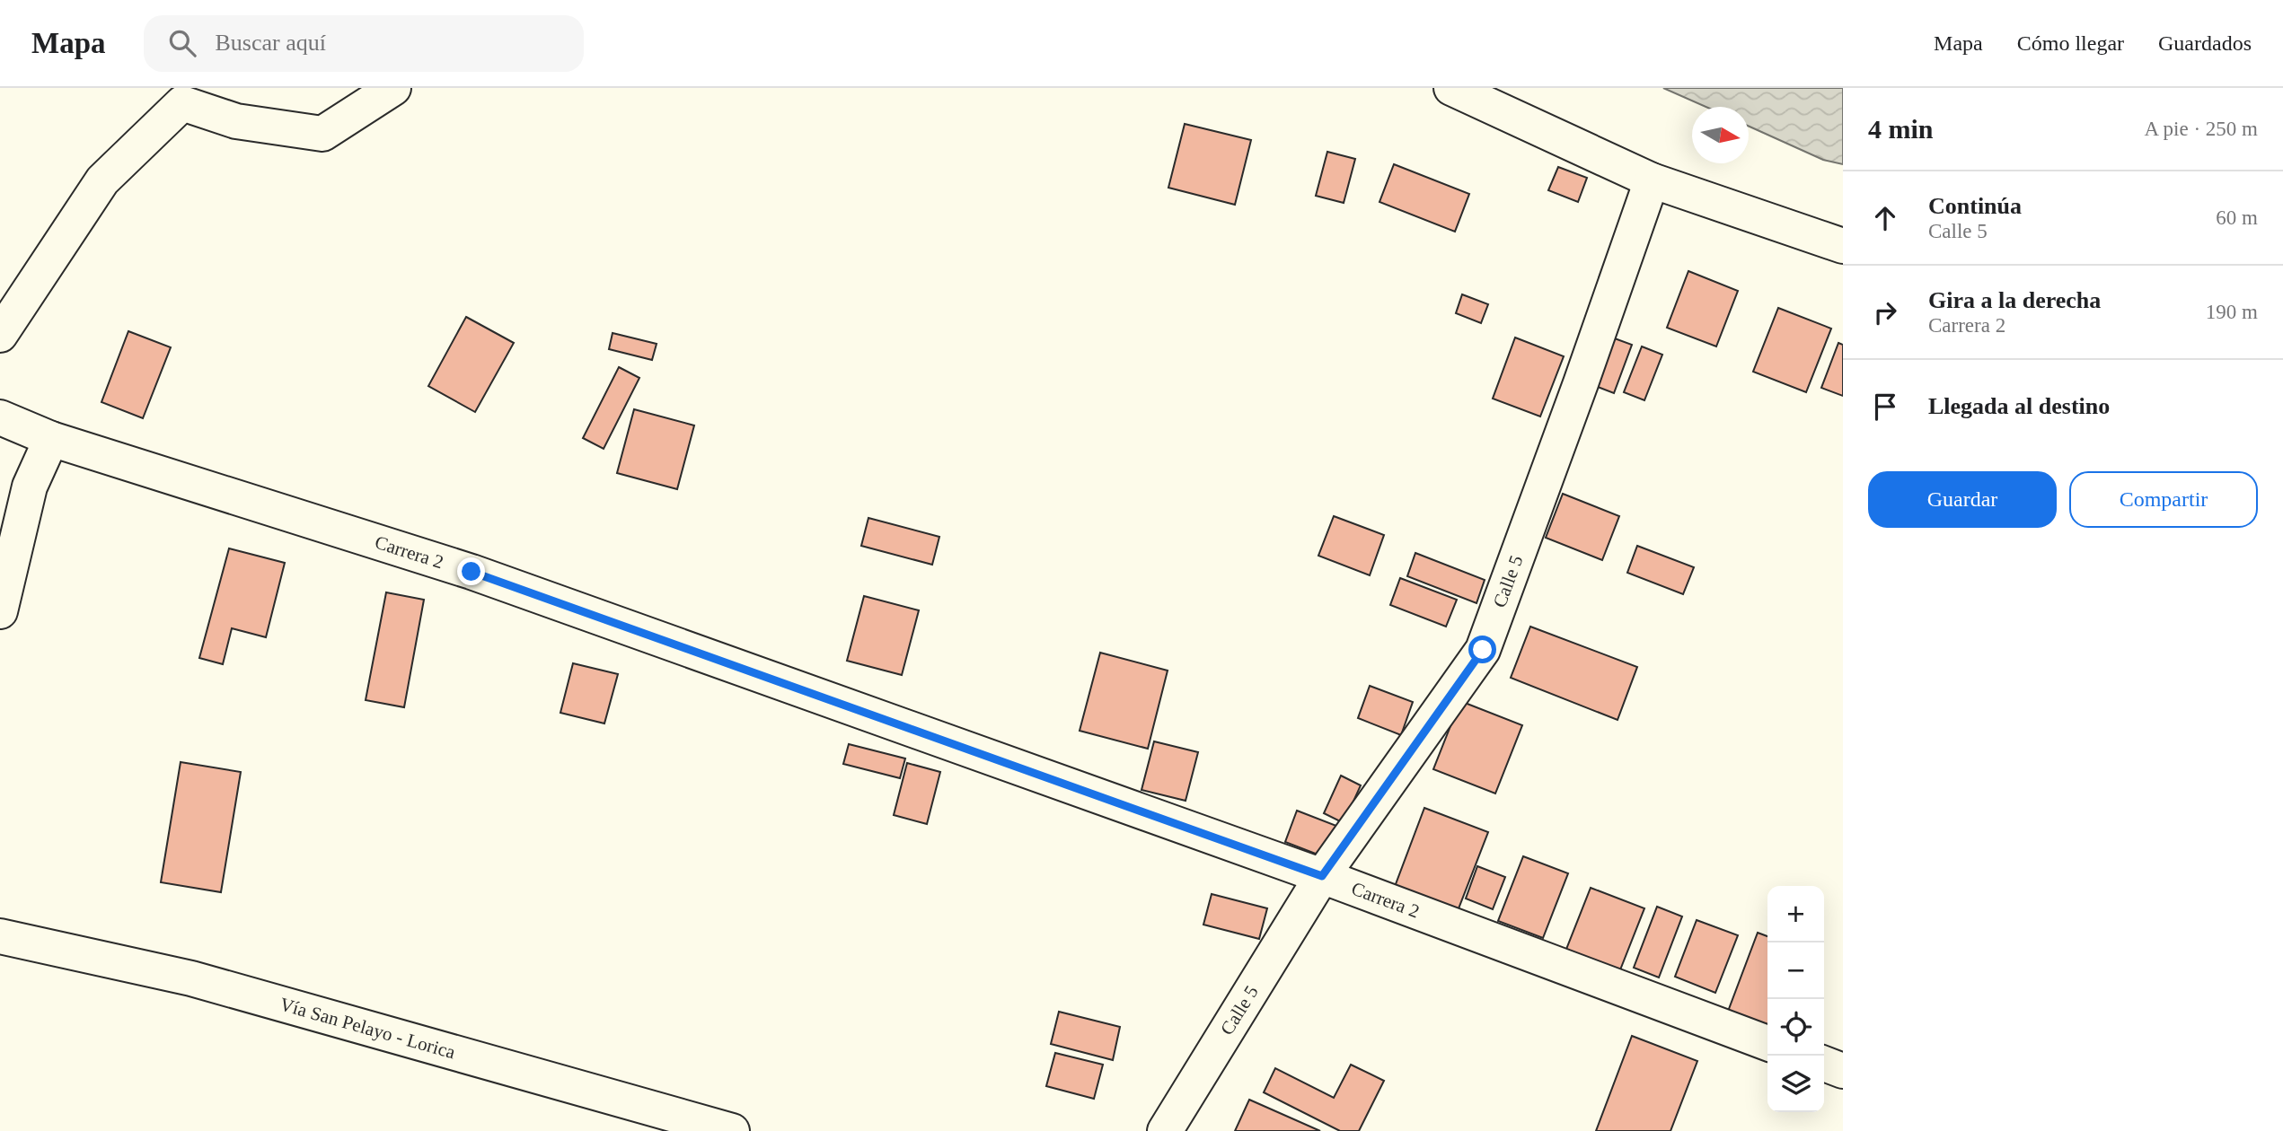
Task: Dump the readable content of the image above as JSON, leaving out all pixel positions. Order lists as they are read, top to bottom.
{
  "streets": {
    "street": ["Carrera 2", "Calle 5", "Vía San Pelayo - Lorica"]
  },
  "crossings": [
    ["Carrera 2", "Calle 5"]
  ],
  "north": "right",
  "page": {
    "header": "Mapa",
    "search": "Buscar aquí",
    "nav": ["Mapa", "Cómo llegar", "Guardados"],
    "heading": ["4 min", "A pie · 250 m"],
    "list": [
      ["Continúa", "Calle 5", "60 m"],
      ["Gira a la derecha", "Carrera 2", "190 m"],
      "Llegada al destino"
    ],
    "buttons": ["Guardar", "Compartir"],
    "map_buttons": ["+", "−"]
  }
}
